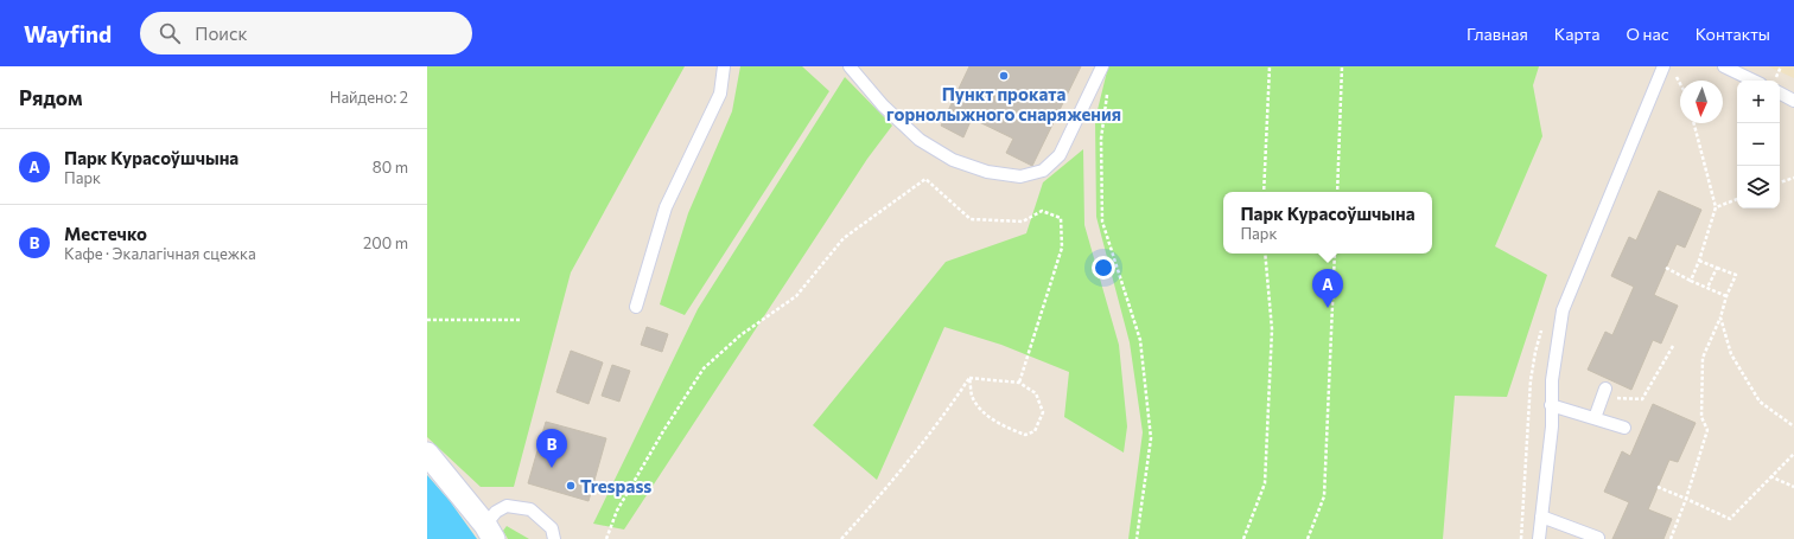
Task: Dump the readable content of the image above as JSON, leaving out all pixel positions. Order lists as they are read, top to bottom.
{
  "places": ["Пункт проката горнолыжного снаряжения", "Trespass"],
  "north": "bottom",
  "page": {
    "header": "Wayfind",
    "search": "Поиск",
    "nav": [
      "Главная",
      "Карта",
      "О нас",
      "Контакты"
    ],
    "heading": ["Рядом", "Найдено: 2"],
    "map_buttons": ["+", "−"],
    "list": [
      {
        "mark": "A",
        "name": "Парк Курасоўшчына",
        "note": "Парк",
        "value": "80 m"
      },
      {
        "mark": "B",
        "name": "Местечко",
        "note": "Кафе · Экалагічная сцежка",
        "value": "200 m"
      }
    ],
    "popup": ["Парк Курасоўшчына", "Парк"],
    "pins": ["A", "B"]
  }
}
